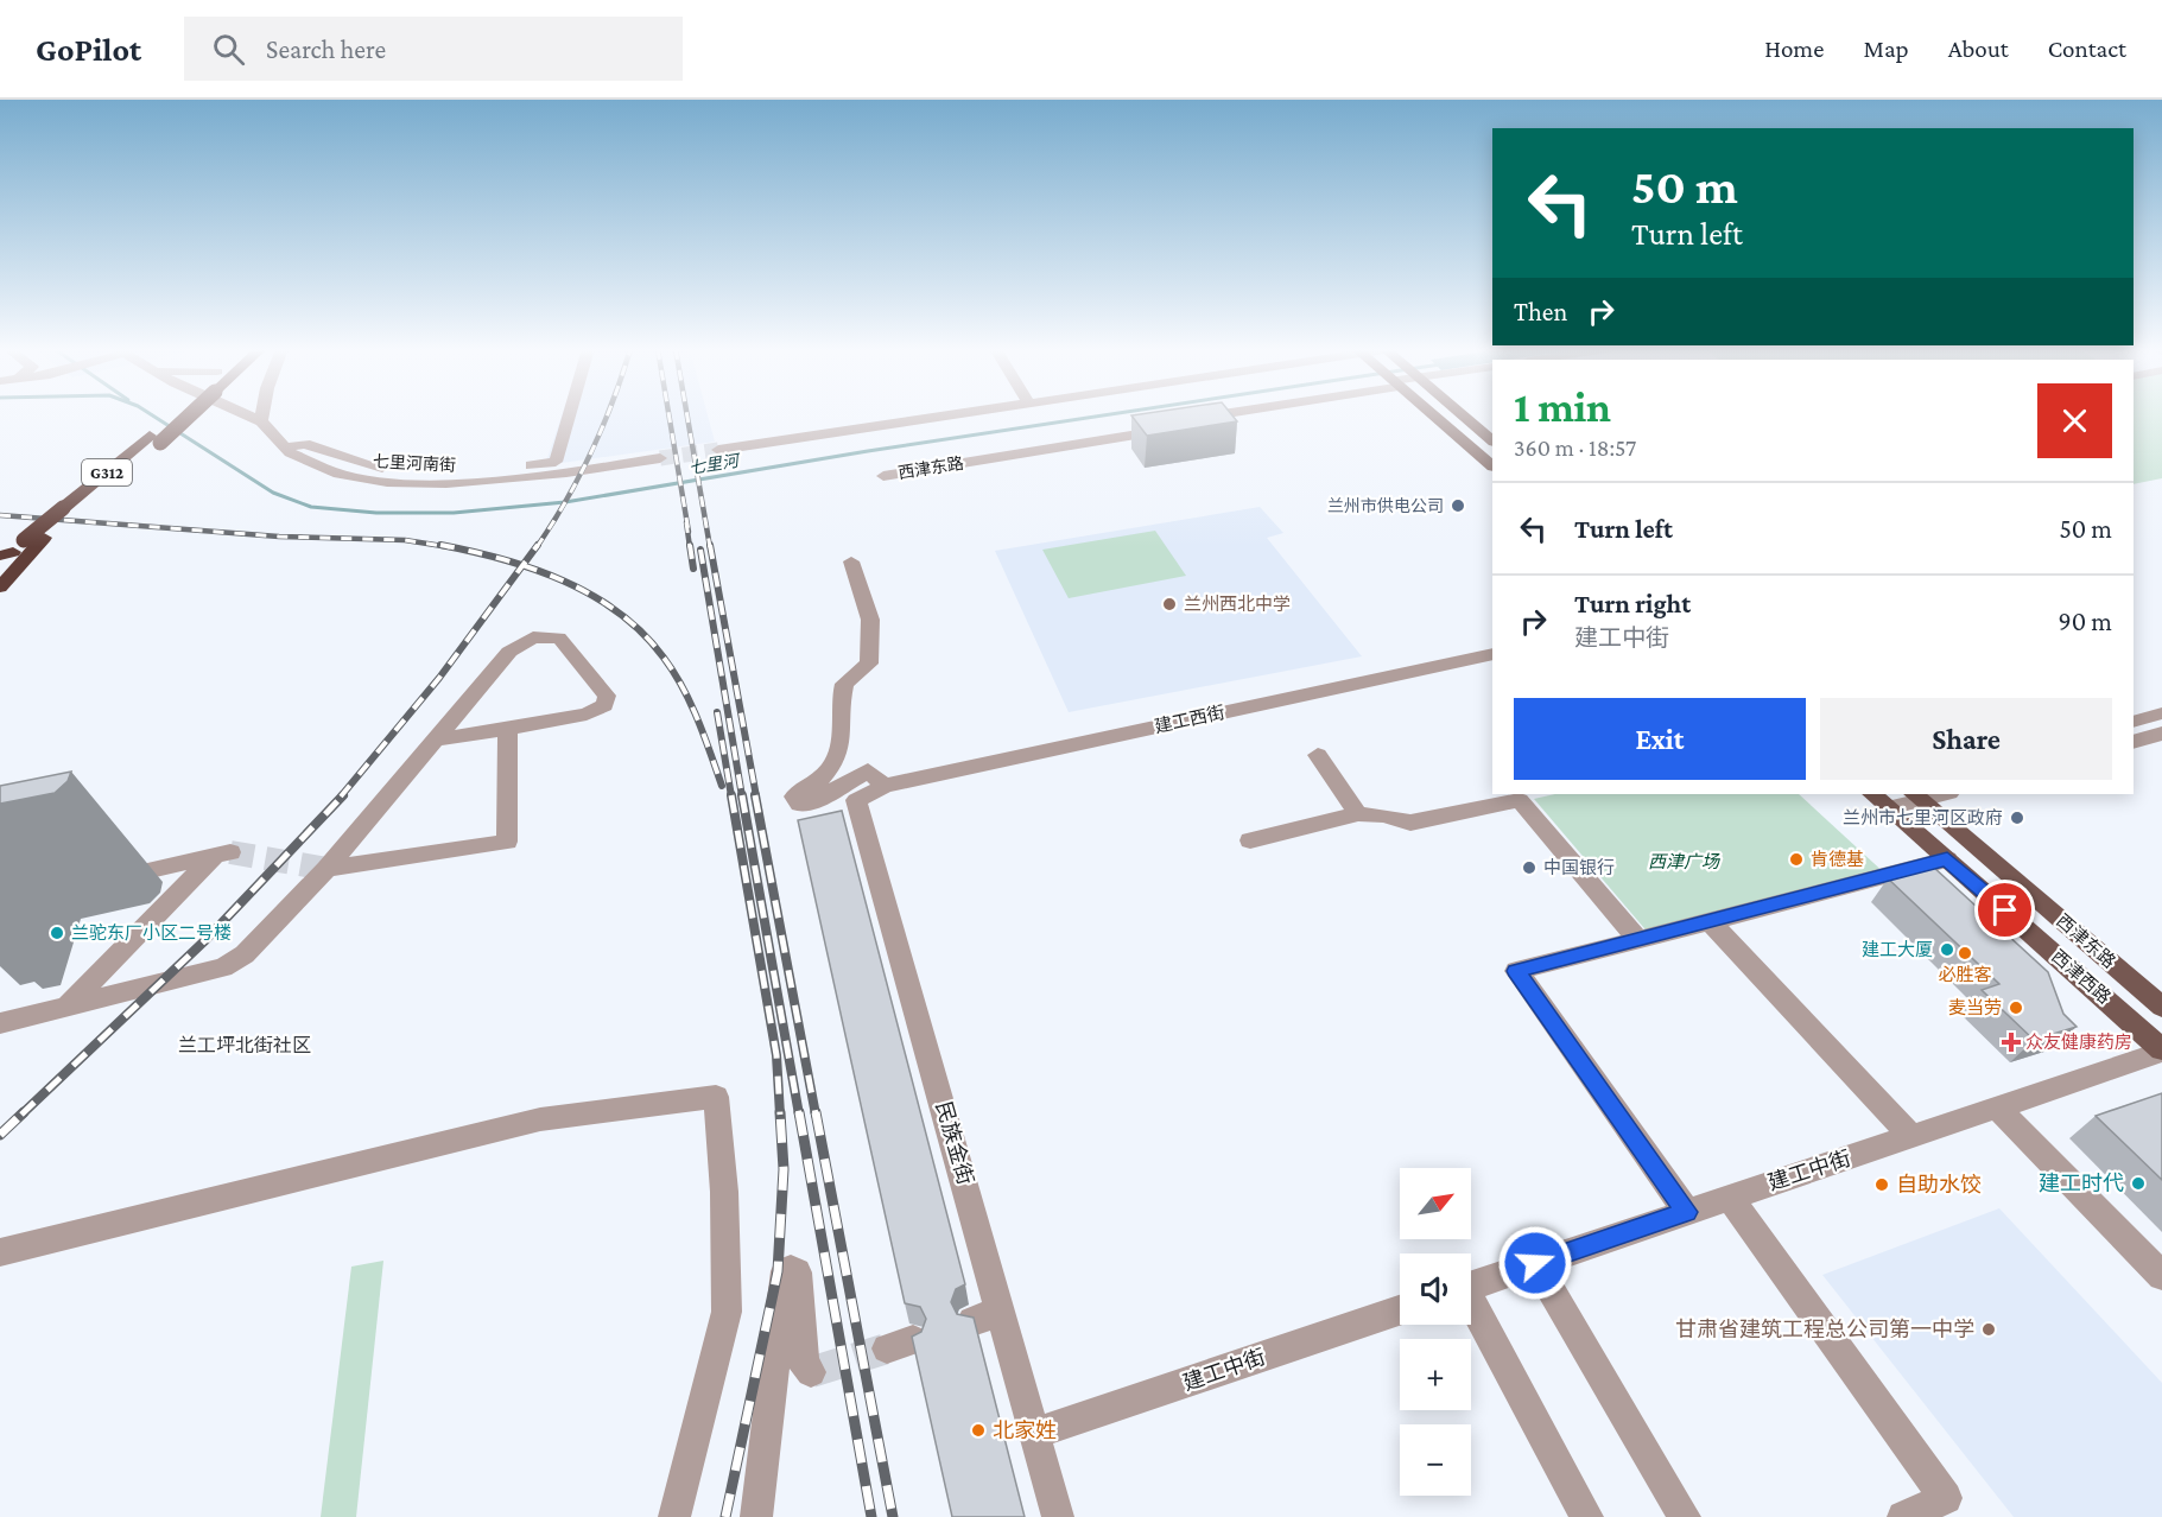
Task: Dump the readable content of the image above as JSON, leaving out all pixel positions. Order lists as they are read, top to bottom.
{
  "streets": {
    "highway": ["G312"],
    "main road": ["西津东路", "西津西路"],
    "street": [
      "七里河南街",
      "建工西街",
      "民族金街",
      "建工中街"
    ]
  },
  "crossings": [
    ["建工西街", "民族金街"],
    ["西津西路", "建工中街"],
    ["民族金街", "建工中街"]
  ],
  "districts": ["兰工坪北街社区"],
  "water": ["七里河"],
  "parks": ["西津广场"],
  "places": {
    "other": [
      "兰州市供电公司",
      "兰州西北中学",
      "兰州市七里河区政府",
      "肯德基",
      "中国银行",
      "兰驼东厂小区二号楼",
      "建工大厦",
      "必胜客",
      "麦当劳",
      "建工时代",
      "自助水饺",
      "甘肃省建筑工程总公司第一中学",
      "北家姓"
    ],
    "health": ["众友健康药房"]
  },
  "north": "top right",
  "page": {
    "header": "GoPilot",
    "search": "Search here",
    "nav": [
      "Home",
      "Map",
      "About",
      "Contact"
    ],
    "turn": ["50 m", "Turn left"],
    "then": "Then",
    "heading": ["1 min", "360 m · 18:57"],
    "list": [
      {
        "name": "Turn left",
        "value": "50 m"
      },
      {
        "name": "Turn right",
        "note": "建工中街",
        "value": "90 m"
      }
    ],
    "buttons": ["Exit", "Share"],
    "map_buttons": ["+", "−"]
  }
}
